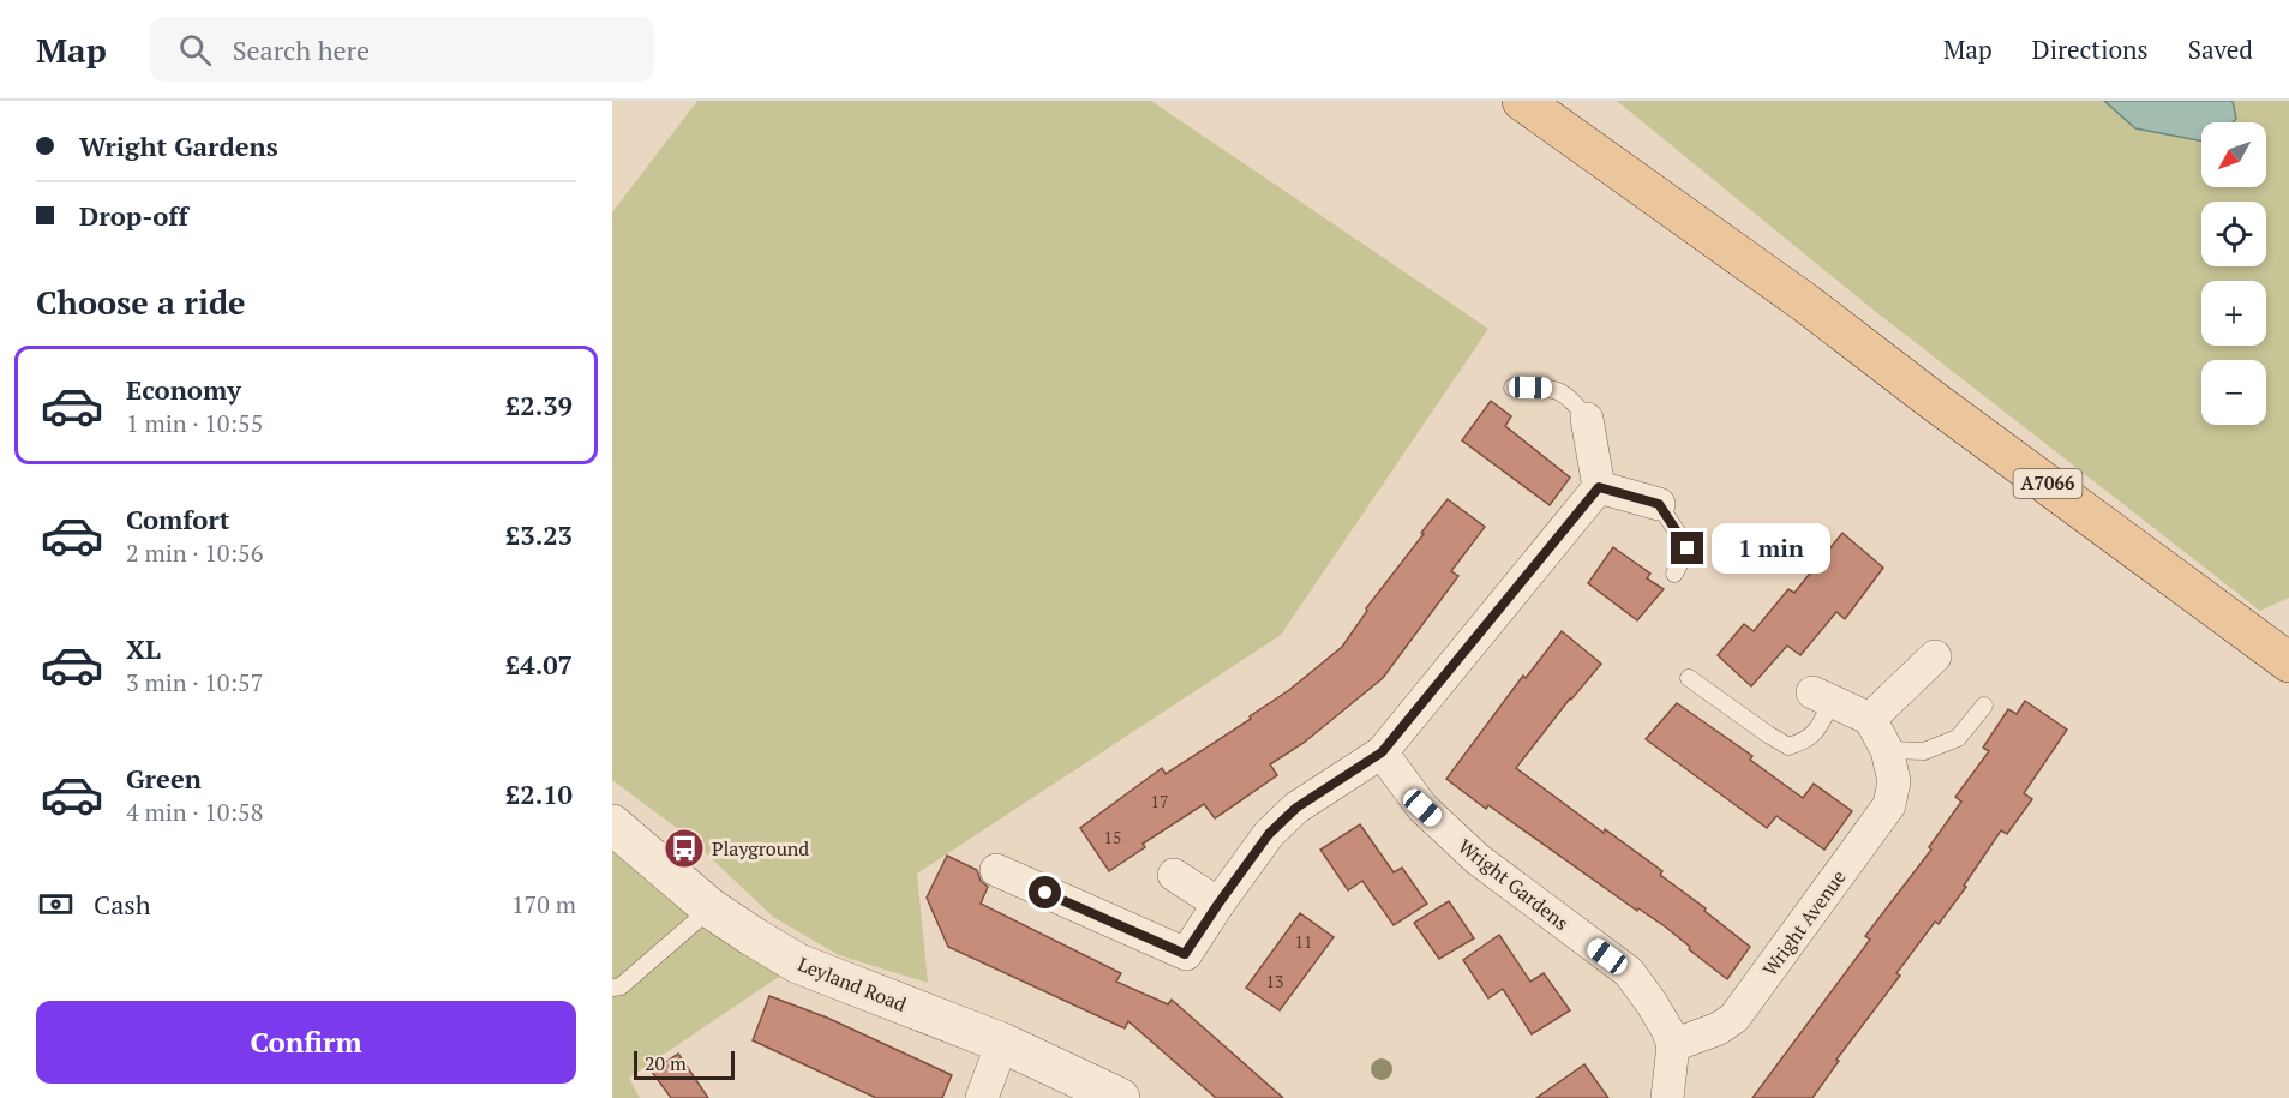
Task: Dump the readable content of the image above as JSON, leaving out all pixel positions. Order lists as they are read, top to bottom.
{
  "streets": {
    "main road": ["A7066"],
    "street": ["Wright Gardens", "Wright Avenue", "Leyland Road"]
  },
  "crossings": [
    ["Wright Gardens", "Wright Avenue"]
  ],
  "places": {
    "bus stop": ["Playground"]
  },
  "house_numbers": [
    "17",
    "15",
    "11",
    "13"
  ],
  "scale_bar": "20 m",
  "north": "bottom left",
  "page": {
    "header": "Map",
    "search": "Search here",
    "nav": ["Map", "Directions", "Saved"],
    "banner": ["Wright Gardens", "Drop-off"],
    "map_buttons": ["+", "−"],
    "heading": "Choose a ride",
    "list": [
      {
        "name": "Economy",
        "note": "1 min · 10:55",
        "value": "£2.39"
      },
      {
        "name": "Comfort",
        "note": "2 min · 10:56",
        "value": "£3.23"
      },
      {
        "name": "XL",
        "note": "3 min · 10:57",
        "value": "£4.07"
      },
      {
        "name": "Green",
        "note": "4 min · 10:58",
        "value": "£2.10"
      }
    ],
    "bubble": "1 min",
    "pay": ["Cash", "170 m"],
    "buttons": "Confirm",
    "scale": "20 m"
  }
}
